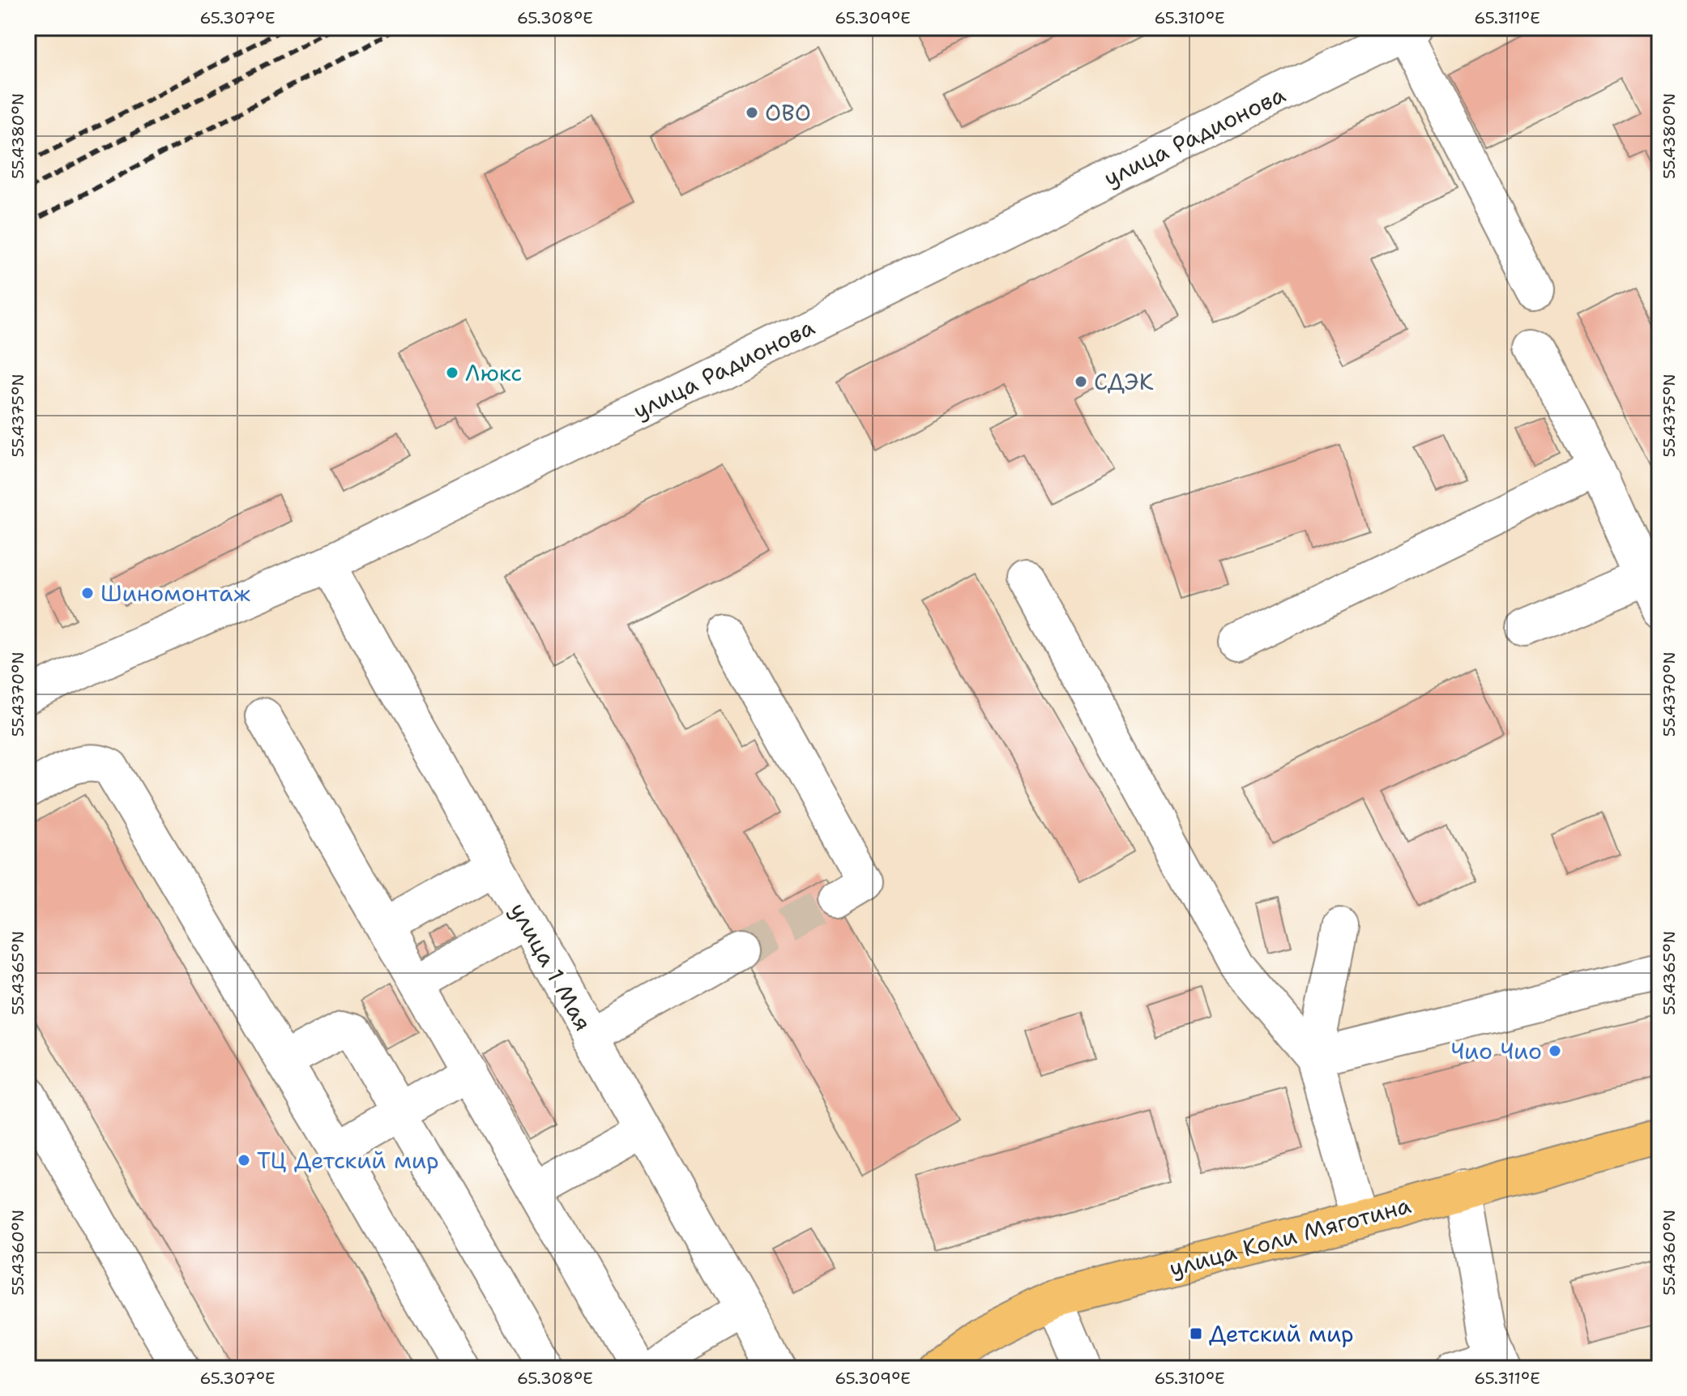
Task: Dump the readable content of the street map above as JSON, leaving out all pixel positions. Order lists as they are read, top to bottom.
{
  "streets": {
    "main road": ["улица Коли Мяготина"],
    "street": ["улица Радионова", "улица 1 Мая"]
  },
  "crossings": [
    ["улица Радионова", "улица 1 Мая"]
  ],
  "places": {
    "other": [
      "OBO",
      "Люкс",
      "СДЭК",
      "Шиномонтаж",
      "Чио Чио",
      "ТЦ Детский мир"
    ],
    "transit": ["Детский мир"]
  },
  "coordinates": [
    "65.307°E",
    "65.308°E",
    "65.309°E",
    "65.310°E",
    "65.311°E",
    "55.4380°N",
    "55.4375°N",
    "55.4370°N",
    "55.4365°N",
    "55.4360°N"
  ]
}
